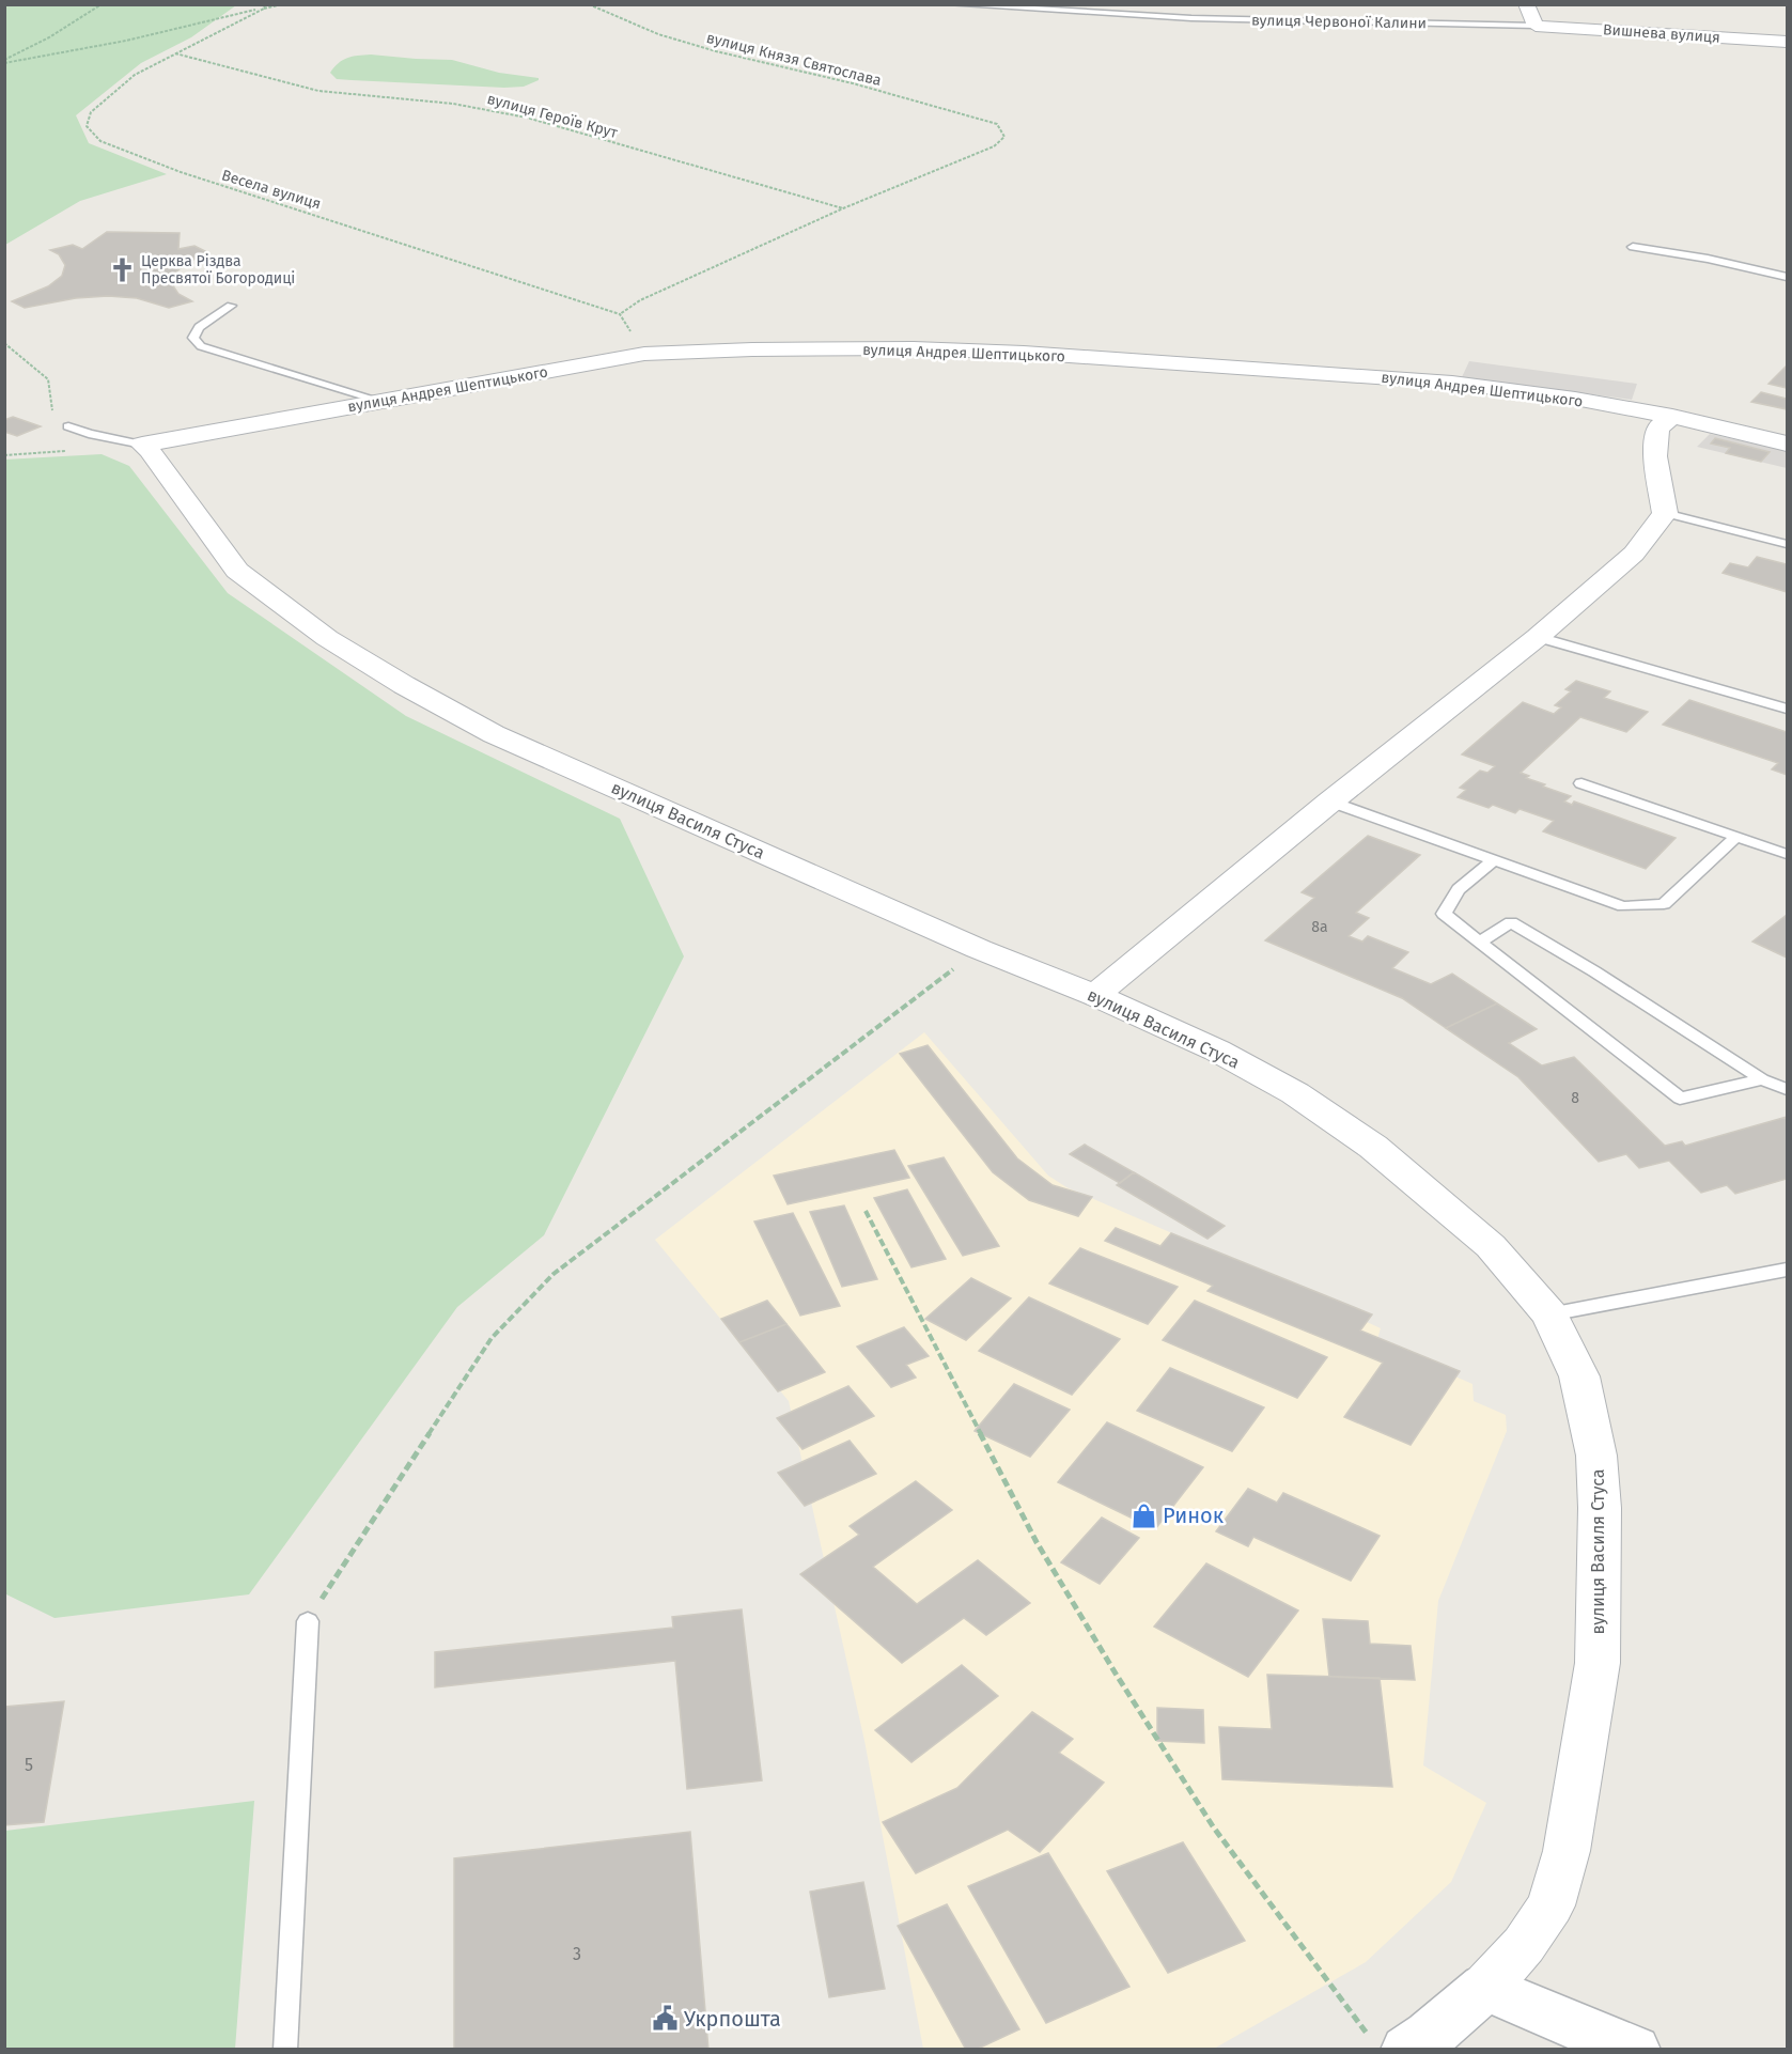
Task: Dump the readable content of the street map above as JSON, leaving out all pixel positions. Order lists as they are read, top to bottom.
{
  "streets": {
    "street": ["Вишнева вулиця", "вулиця Андрея Шептицького", "вулиця Василя Стуса"],
    "lane": ["вулиця Червоної Калини"],
    "path": ["вулиця Князя Святослава", "вулиця Героїв Крут", "Весела вулиця"]
  },
  "crossings": [
    ["вулиця Червоної Калини", "Вишнева вулиця"],
    ["вулиця Князя Святослава", "вулиця Героїв Крут"],
    ["вулиця Героїв Крут", "Весела вулиця"],
    ["вулиця Андрея Шептицького", "вулиця Василя Стуса"]
  ],
  "places": {
    "church": ["Церква Різдва Пресвятої Богородиці"],
    "shop": ["Ринок"],
    "public building": ["Укрпошта"]
  },
  "house_numbers": [
    "8а",
    "8",
    "5",
    "3"
  ]
}
